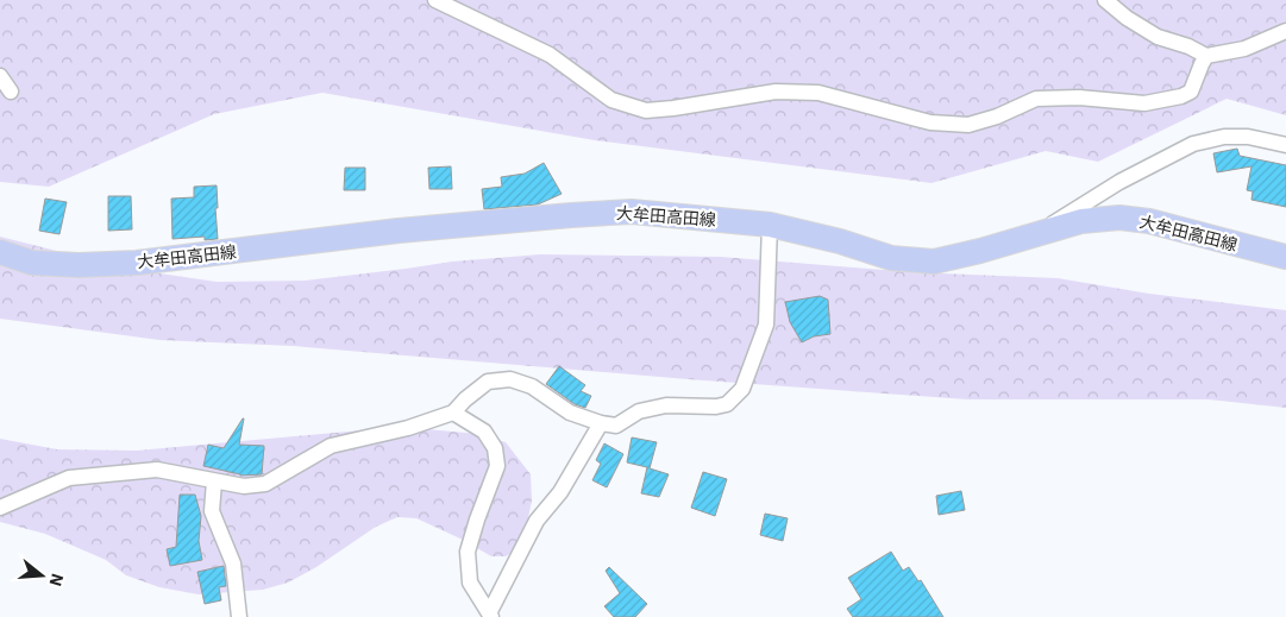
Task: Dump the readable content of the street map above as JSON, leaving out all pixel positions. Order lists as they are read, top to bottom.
{
  "streets": {
    "main road": ["大牟田高田線"]
  },
  "north": "right"
}
